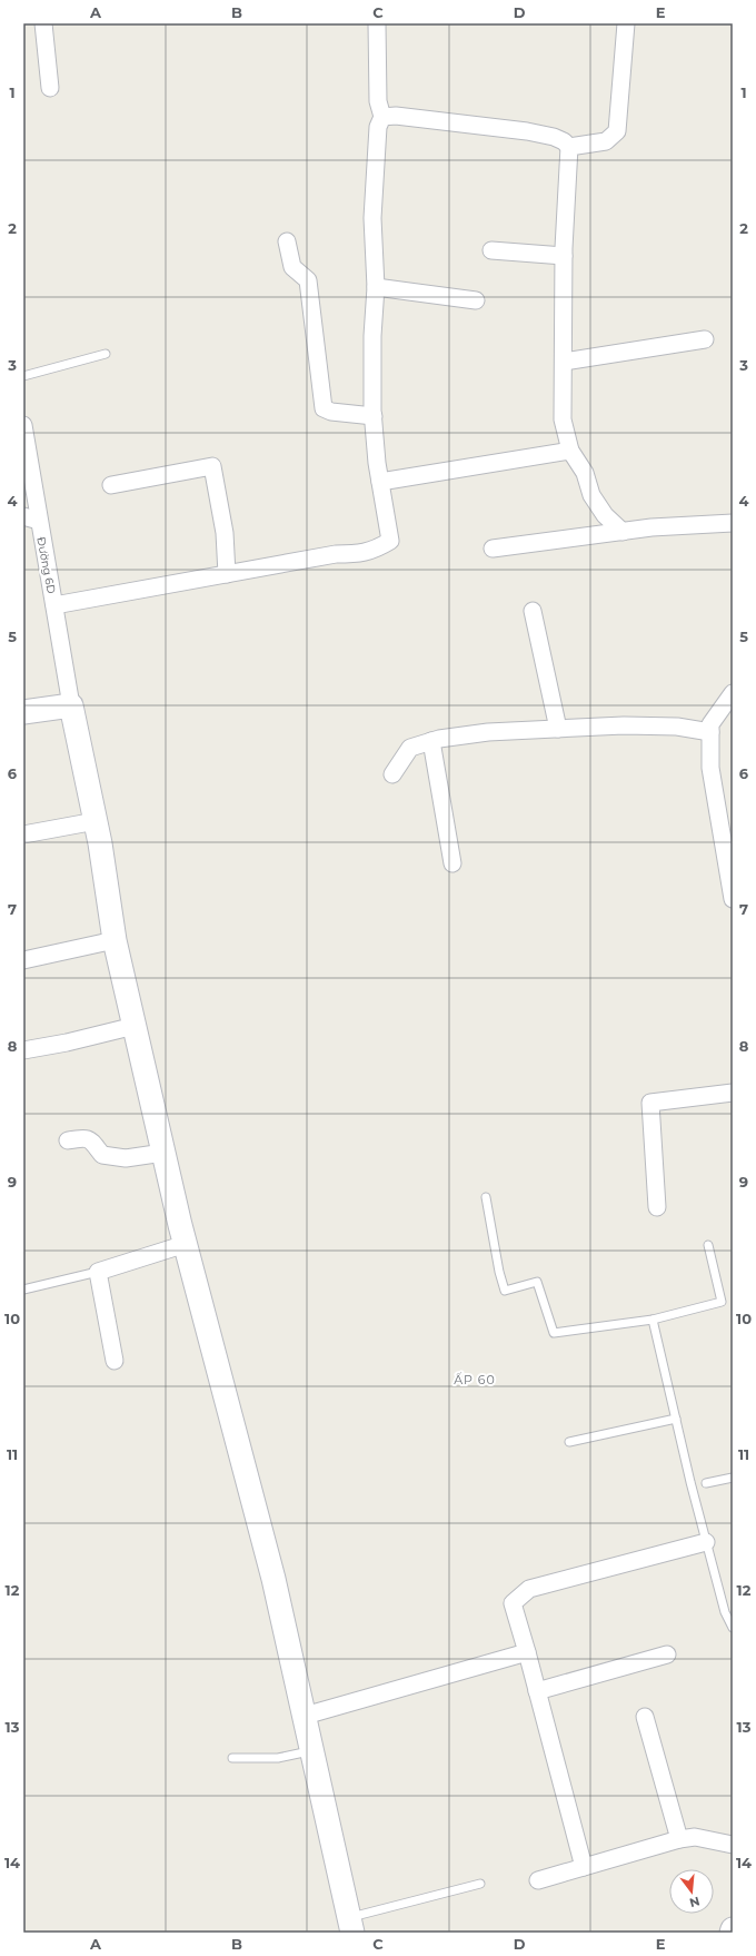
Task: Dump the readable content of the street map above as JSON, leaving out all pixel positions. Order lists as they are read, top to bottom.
{
  "streets": {
    "street": ["Đường 6D"]
  },
  "districts": ["ẤP 60"],
  "north": "bottom",
  "grid": {
    "columns": [
      "A",
      "B",
      "C",
      "D",
      "E"
    ],
    "rows": [
      "1",
      "2",
      "3",
      "4",
      "5",
      "6",
      "7",
      "8",
      "9",
      "10",
      "11",
      "12",
      "13",
      "14"
    ]
  }
}
